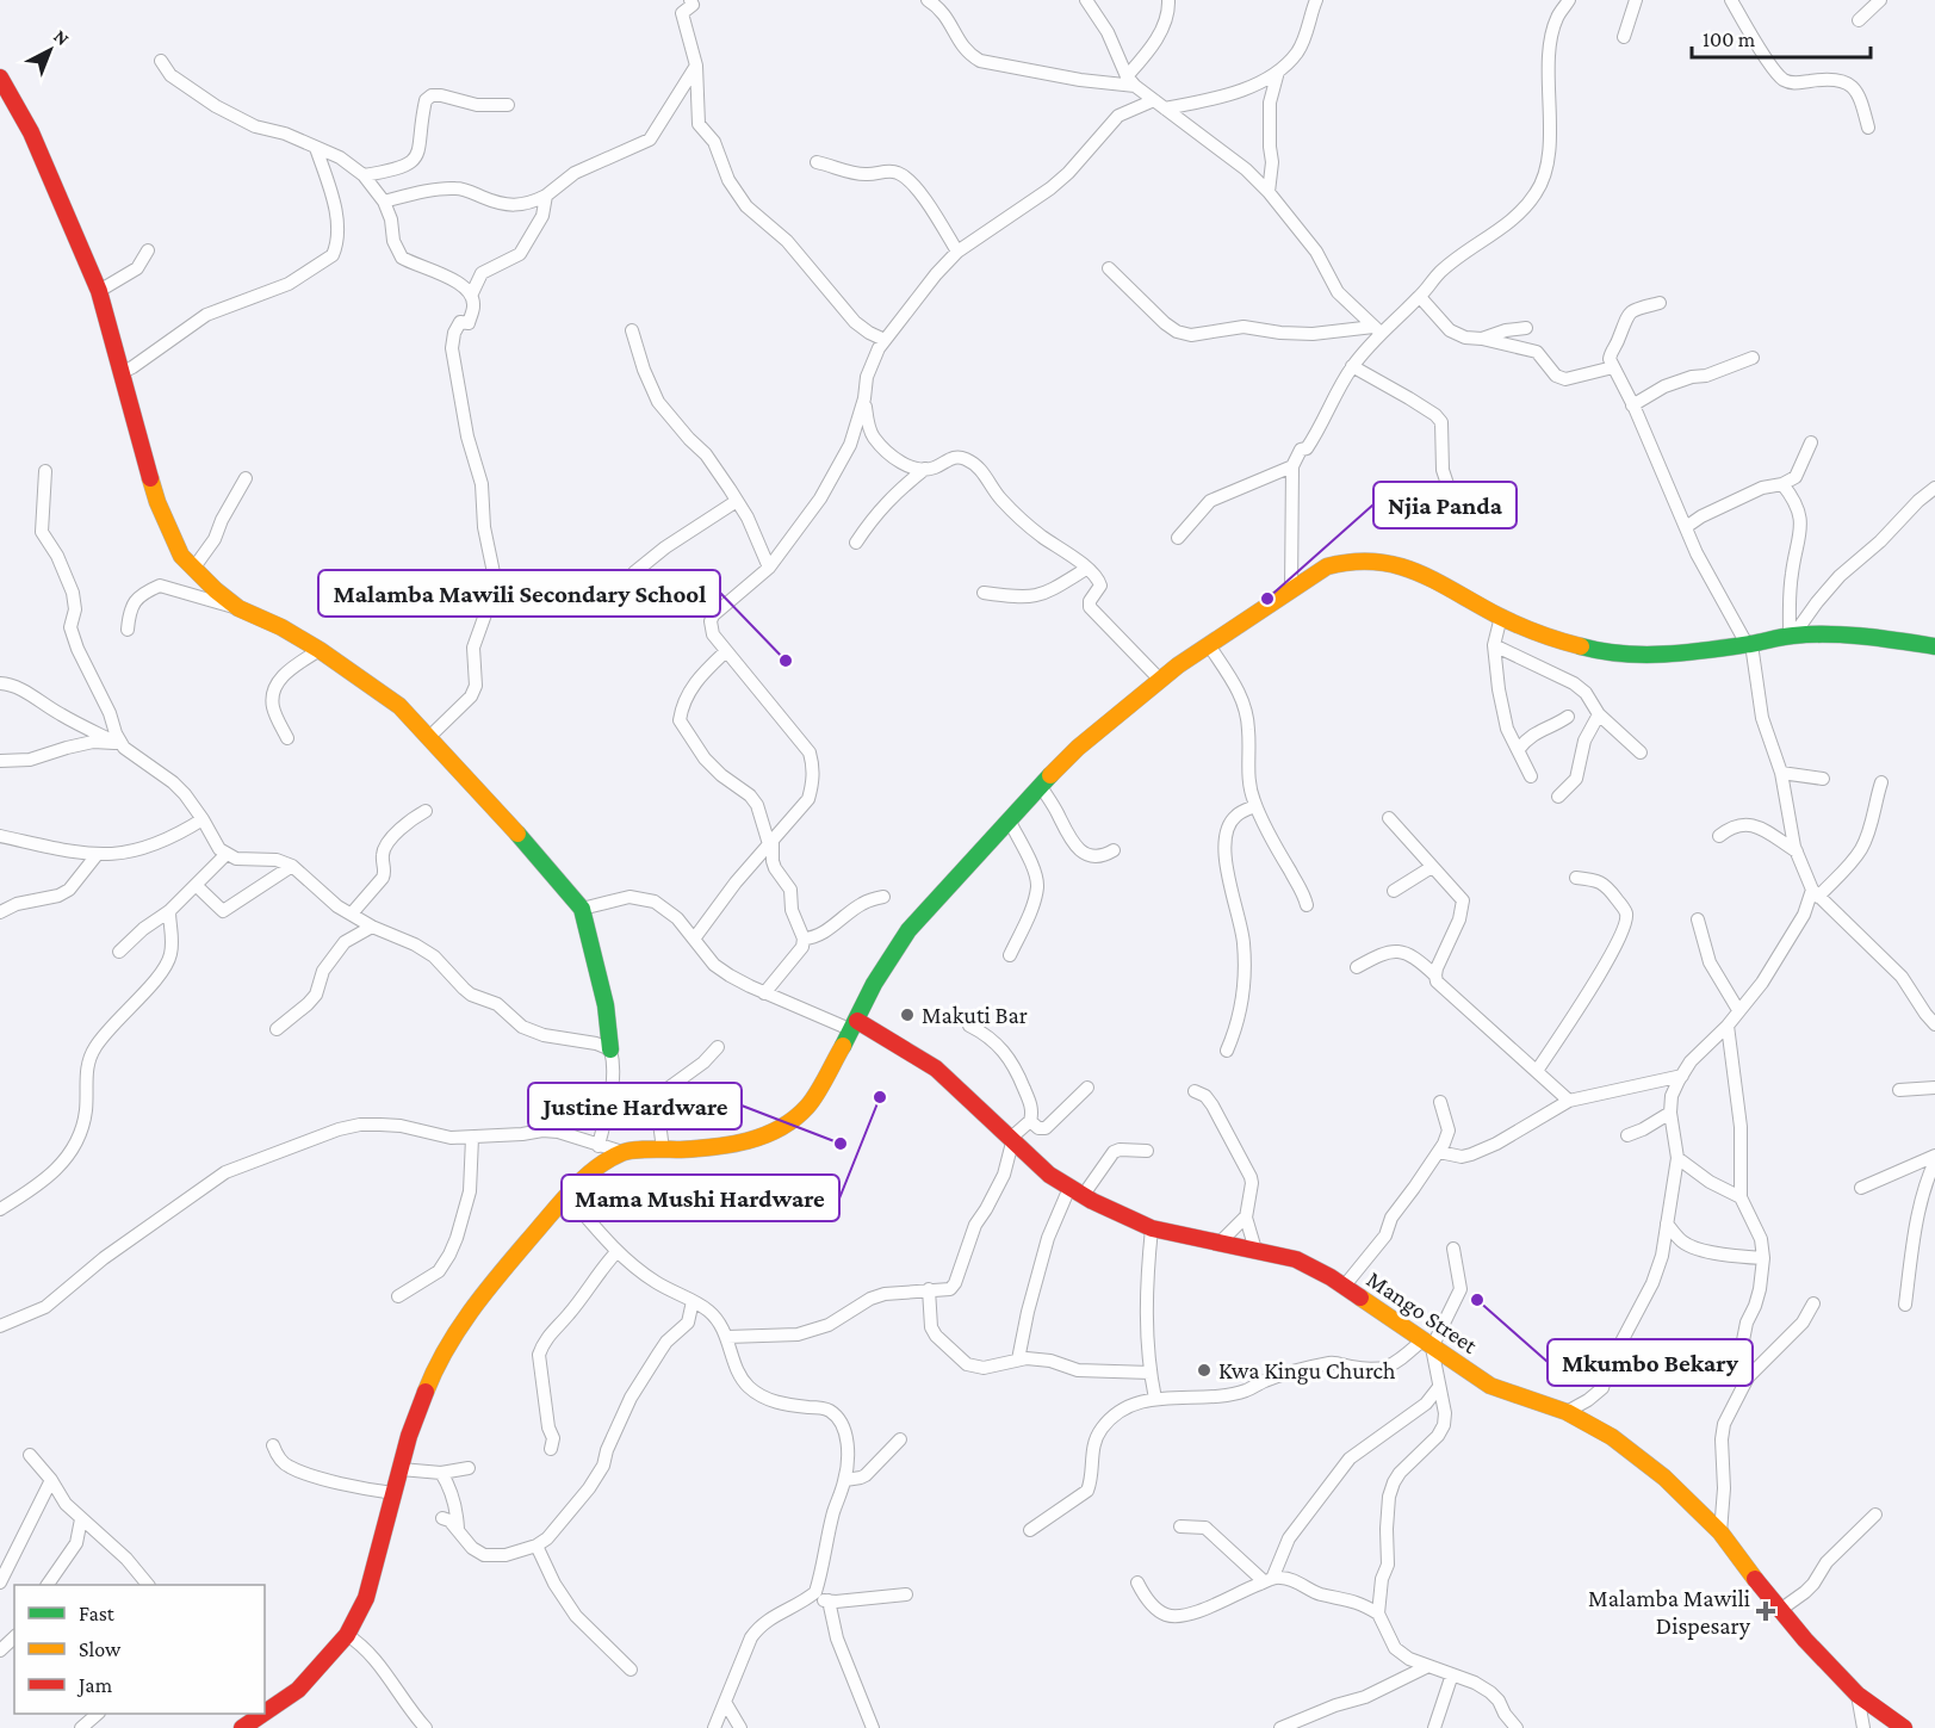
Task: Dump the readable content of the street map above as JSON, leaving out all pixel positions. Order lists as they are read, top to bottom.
{
  "streets": {
    "street": ["Mango Street"]
  },
  "places": {
    "other": [
      "Njia Panda",
      "Malamba Mawili Secondary School",
      "Makuti Bar",
      "Mama Mushi Hardware",
      "Justine Hardware",
      "Mkumbo Bekary",
      "Kwa Kingu Church"
    ],
    "health": ["Malamba Mawili Dispesary"]
  },
  "legend": ["Fast", "Slow", "Jam"],
  "scale_bar": "100 m",
  "north": "top right"
}
